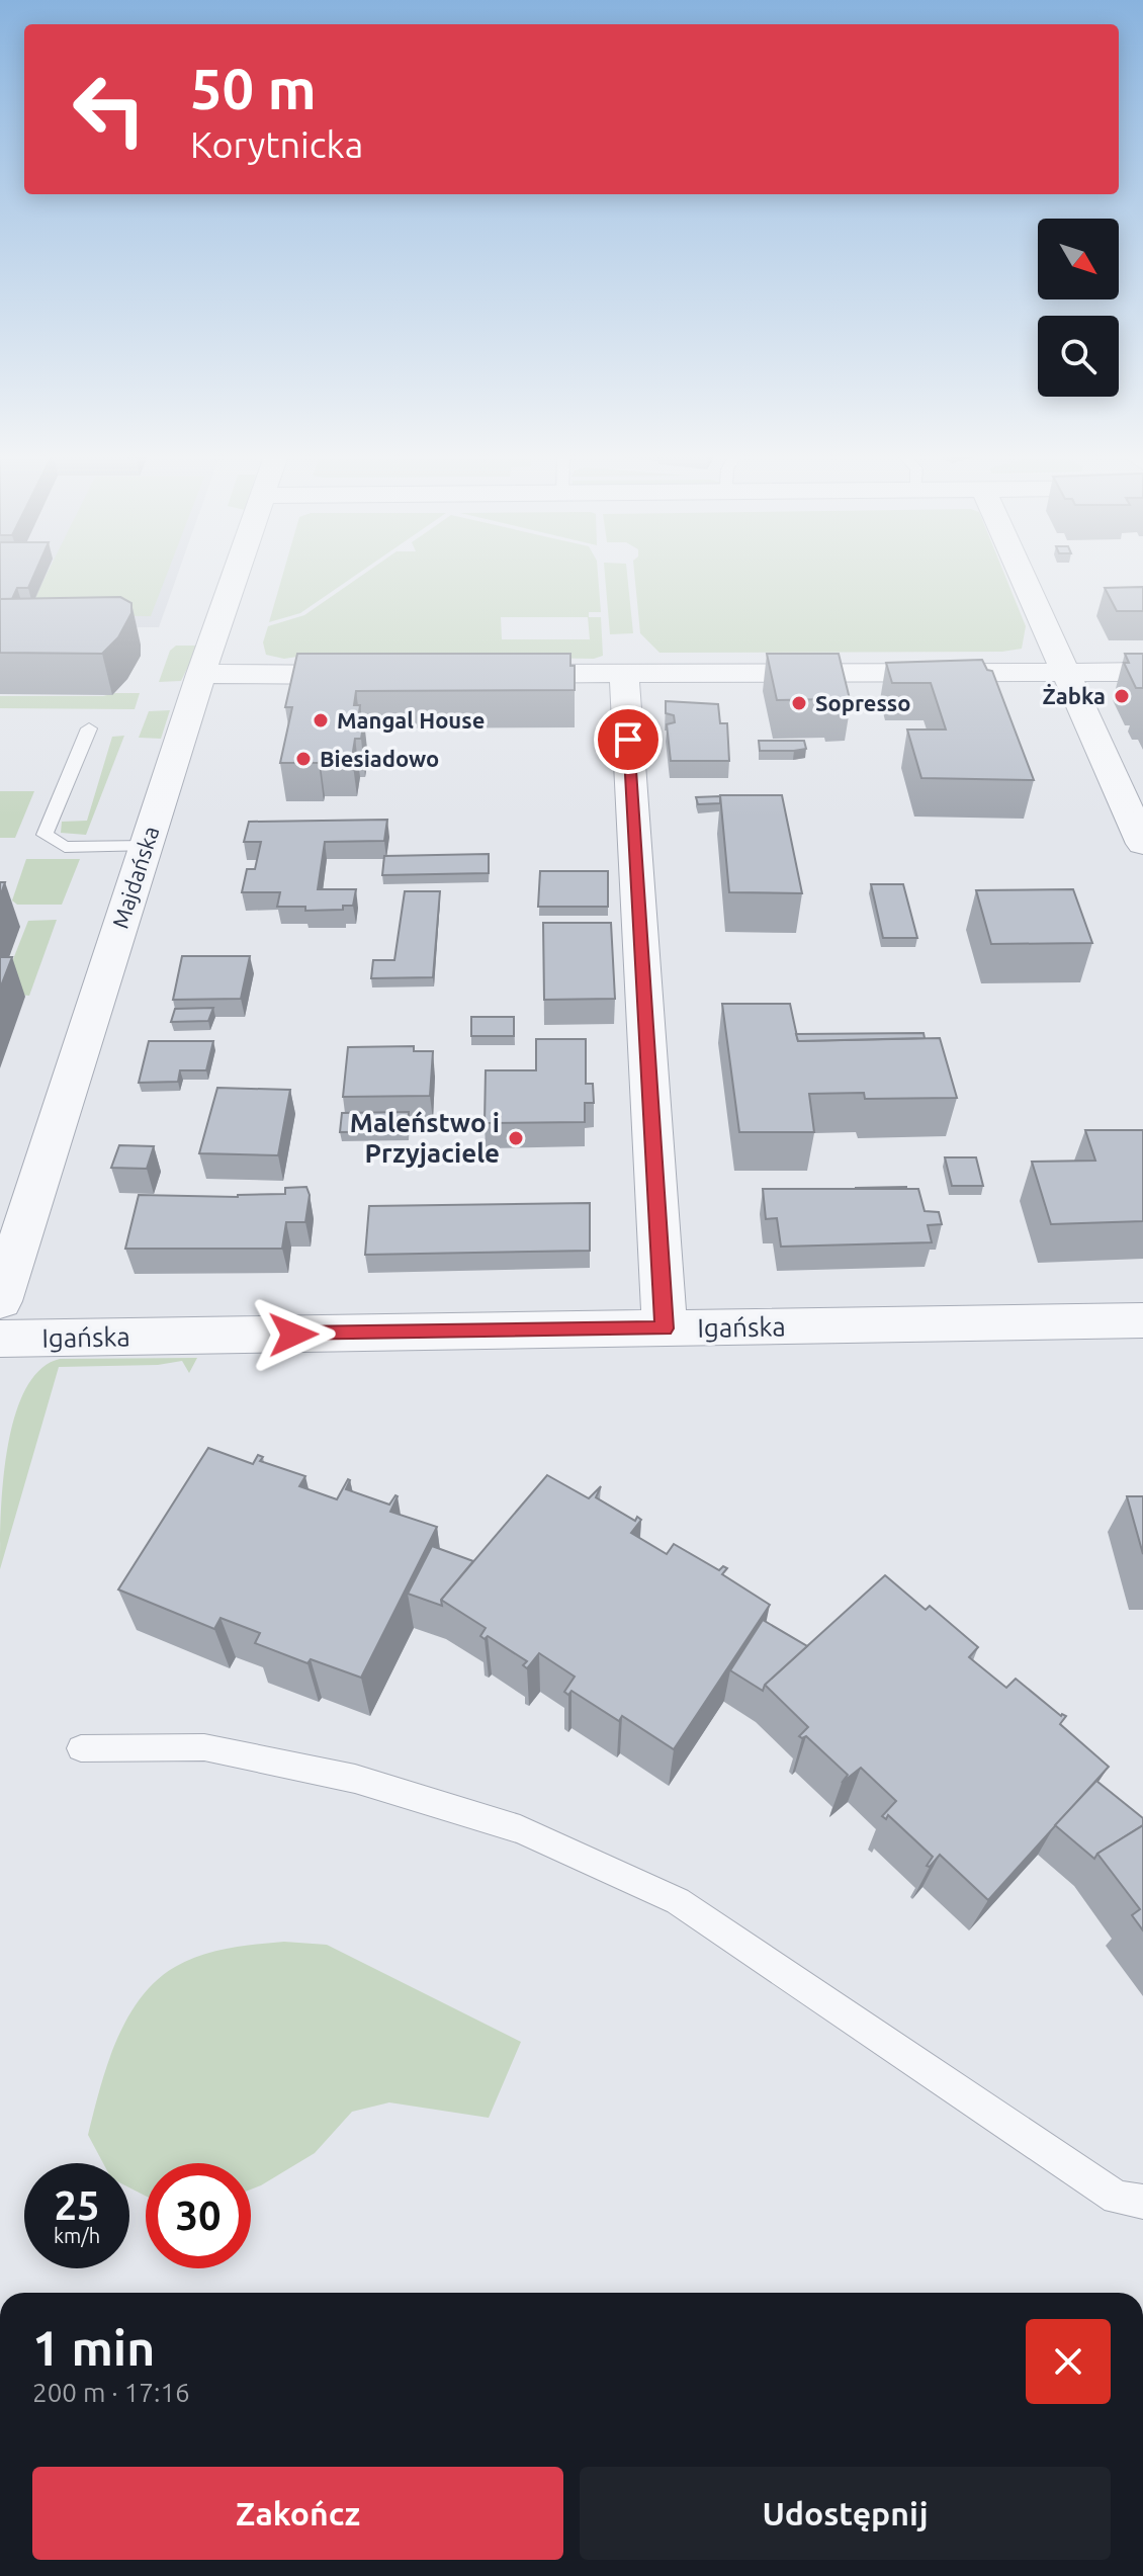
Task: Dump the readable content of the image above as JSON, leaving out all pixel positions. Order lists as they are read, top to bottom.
{
  "streets": {
    "street": ["Majdańska", "Igańska"]
  },
  "places": [
    "Żabka",
    "Sopresso",
    "Mangal House",
    "Biesiadowo",
    "Maleństwo i Przyjaciele"
  ],
  "north": "bottom right",
  "page": {
    "turn": ["50 m", "Korytnicka"],
    "speed": "25 km/h",
    "limit": "30",
    "heading": ["1 min", "200 m · 17:16"],
    "buttons": ["Zakończ", "Udostępnij"]
  }
}
